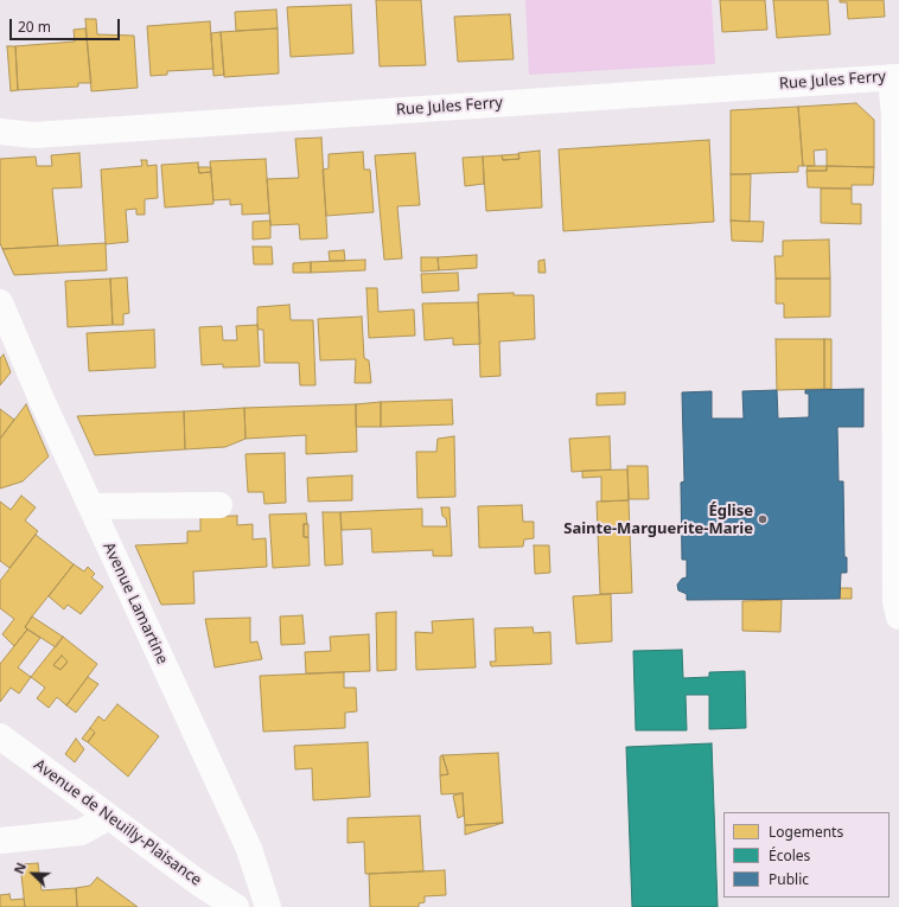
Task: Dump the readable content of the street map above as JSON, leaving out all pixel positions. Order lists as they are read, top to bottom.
{
  "streets": {
    "street": ["Rue Jules Ferry", "Avenue Lamartine", "Avenue de Neuilly-Plaisance"]
  },
  "places": ["Église Sainte-Marguerite-Marie"],
  "legend": ["Logements", "Écoles", "Public"],
  "scale_bar": "20 m",
  "north": "top left"
}
